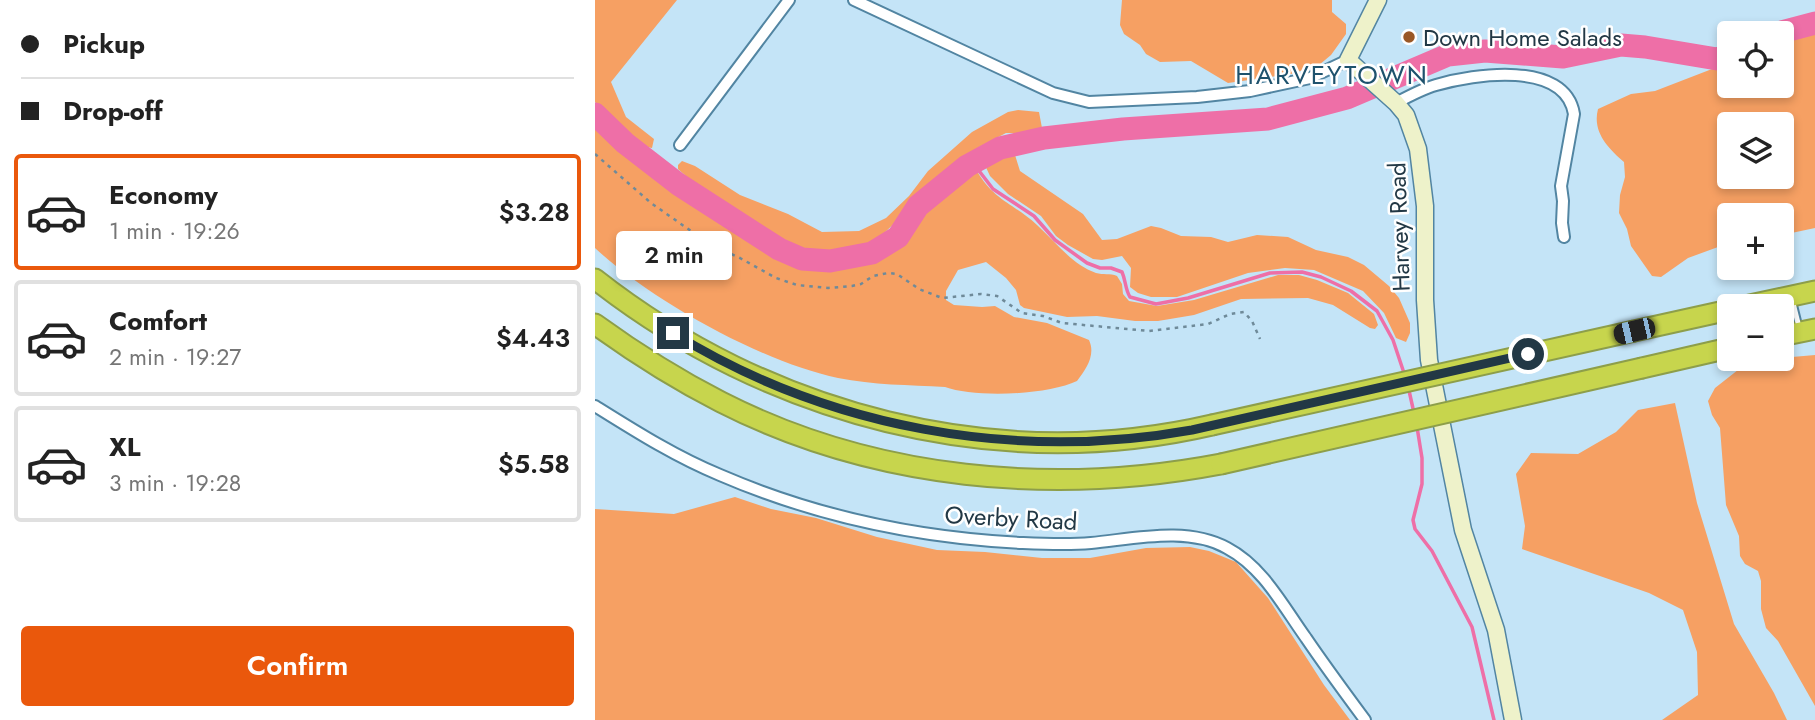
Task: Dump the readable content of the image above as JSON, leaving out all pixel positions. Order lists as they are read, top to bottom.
{
  "streets": {
    "street": ["Harvey Road", "Overby Road"]
  },
  "districts": ["HARVEYTOWN"],
  "places": ["Down Home Salads"],
  "page": {
    "banner": ["Pickup", "Drop-off"],
    "map_buttons": ["+", "−"],
    "list": [
      {
        "name": "Economy",
        "note": "1 min · 19:26",
        "value": "$3.28"
      },
      {
        "name": "Comfort",
        "note": "2 min · 19:27",
        "value": "$4.43"
      },
      {
        "name": "XL",
        "note": "3 min · 19:28",
        "value": "$5.58"
      }
    ],
    "bubble": "2 min",
    "buttons": "Confirm"
  }
}
